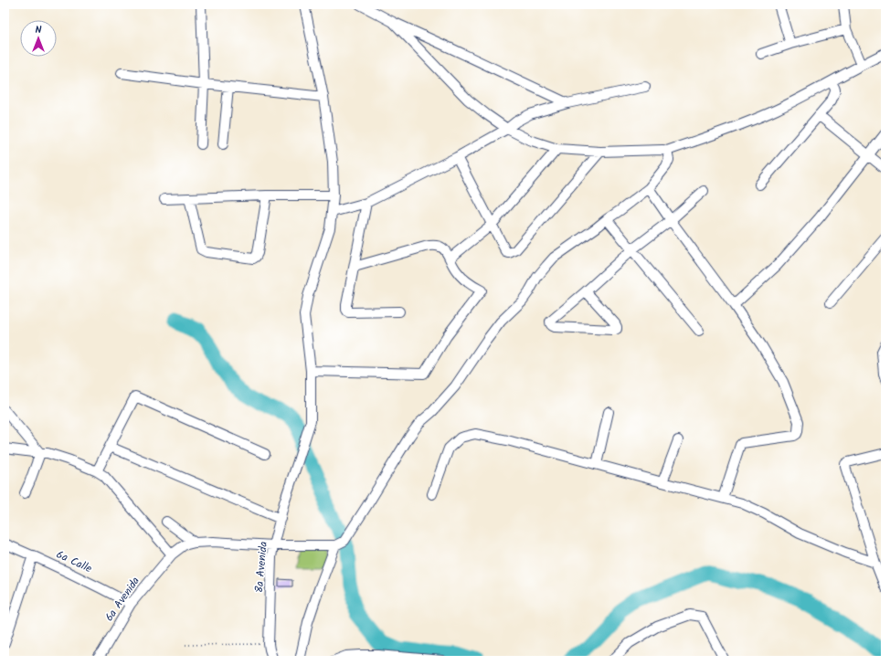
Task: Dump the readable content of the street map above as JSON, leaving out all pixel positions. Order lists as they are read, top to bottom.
{
  "streets": {
    "street": ["6a Calle", "8a Avenida", "6a Avenida"]
  },
  "crossings": [
    ["6a Calle", "6a Avenida"]
  ],
  "north": "top"
}
